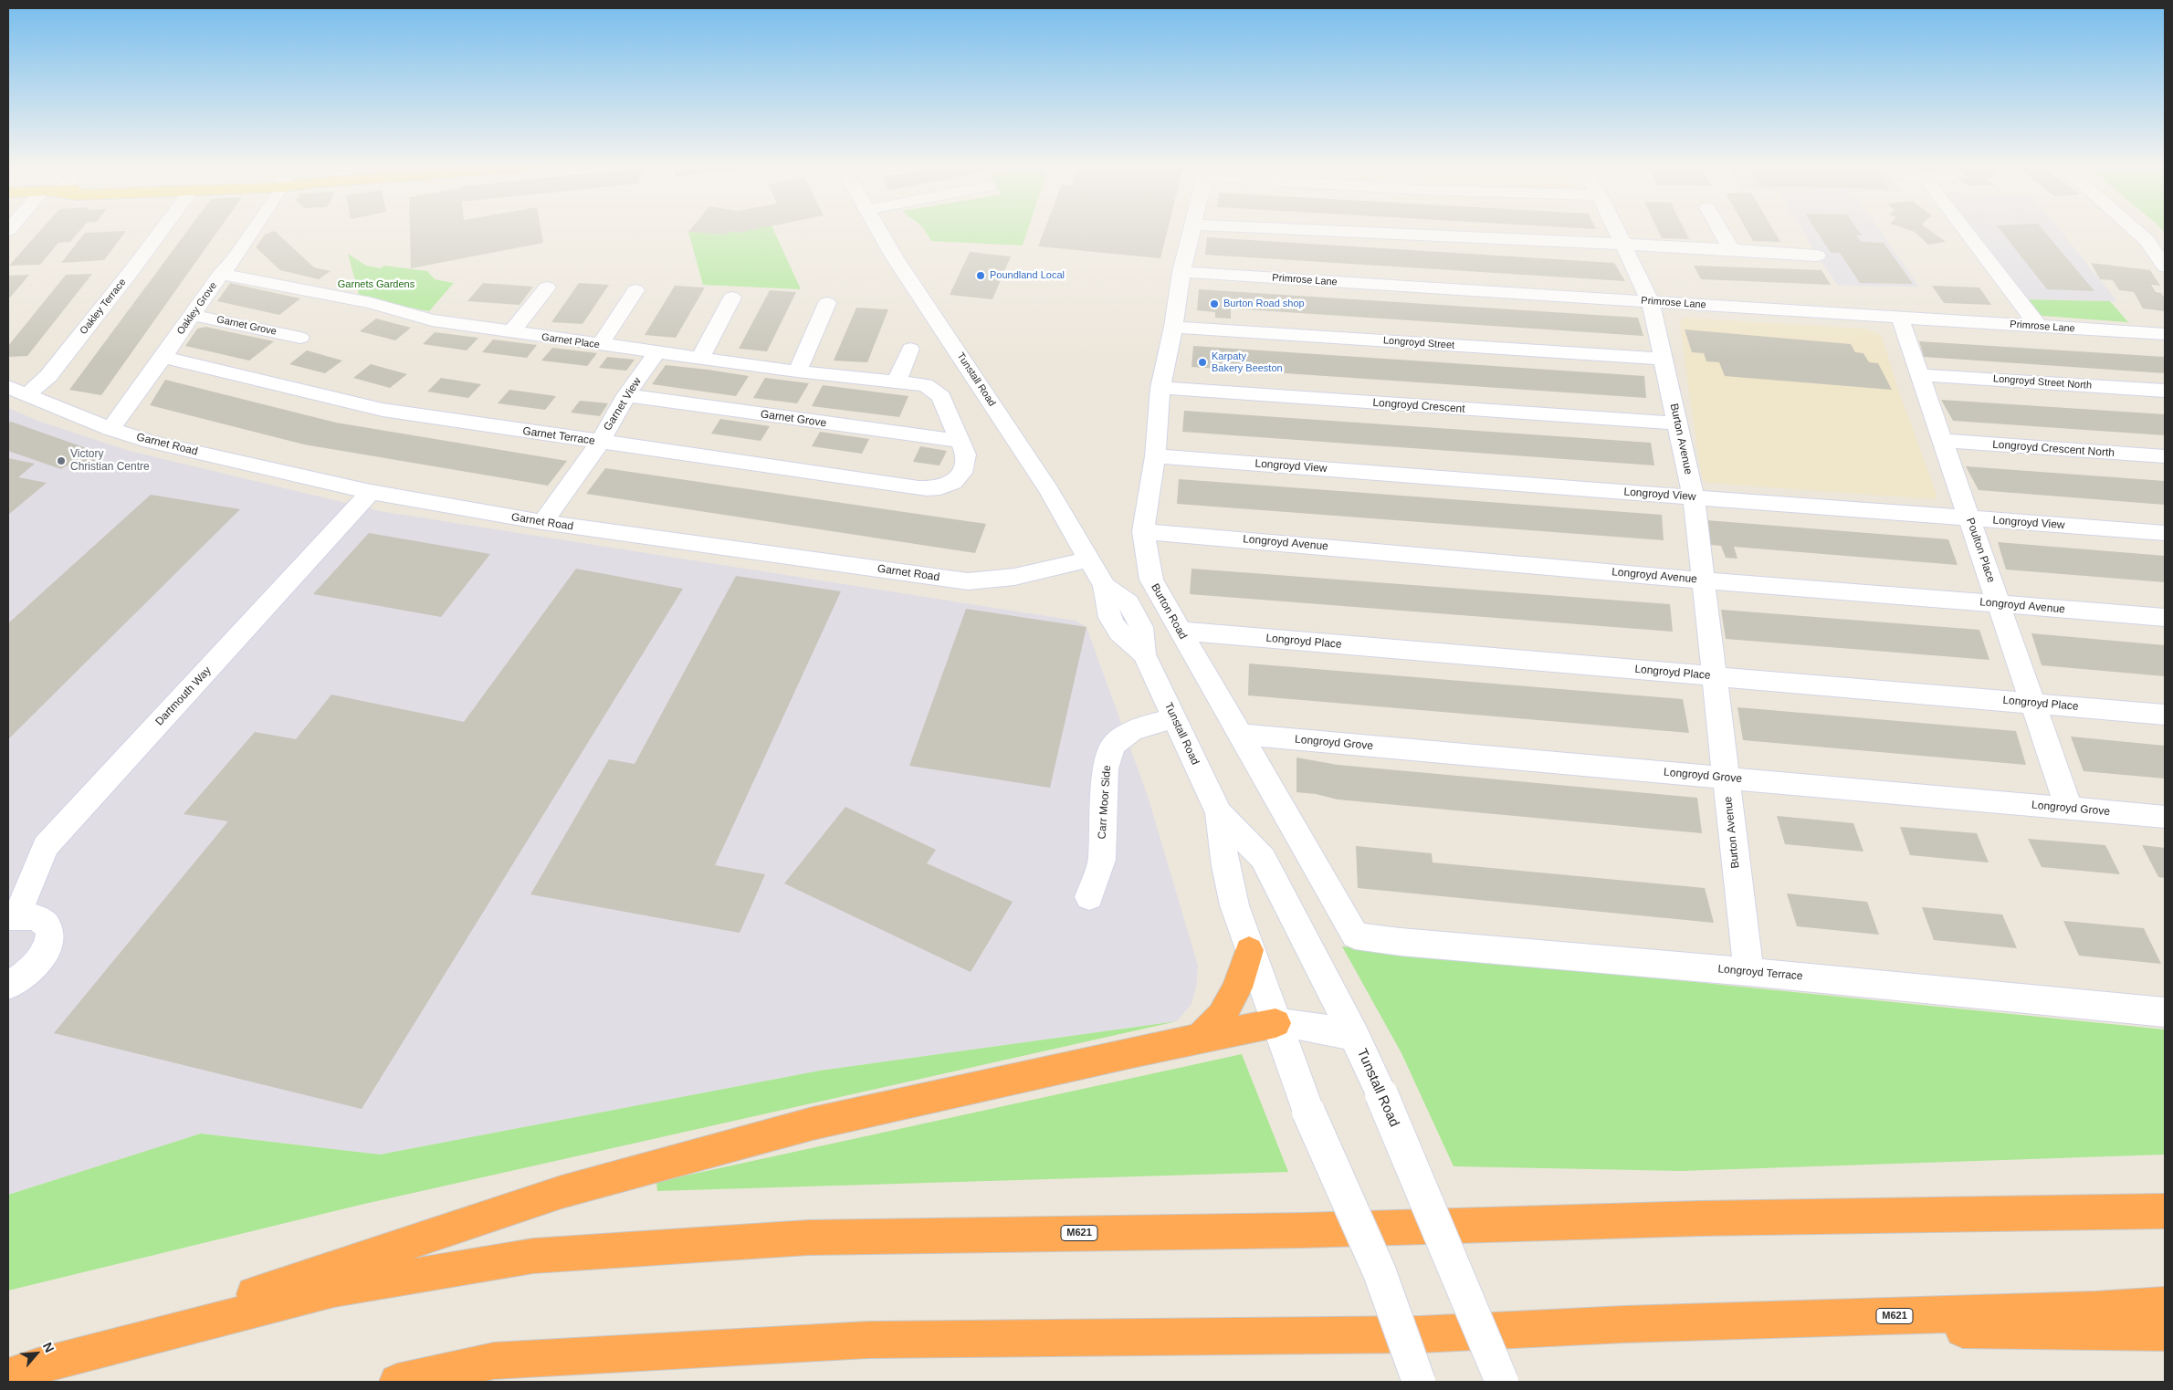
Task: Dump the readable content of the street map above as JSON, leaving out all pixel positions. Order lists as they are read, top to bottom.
{
  "streets": {
    "highway": ["M621"],
    "street": [
      "Primrose Lane",
      "Oakley Terrace",
      "Oakley Grove",
      "Garnet Grove",
      "Garnet Place",
      "Longroyd Street",
      "Tunstall Road",
      "Longroyd Street North",
      "Garnet View",
      "Longroyd Crescent",
      "Garnet Terrace",
      "Burton Avenue",
      "Garnet Road",
      "Longroyd Crescent North",
      "Longroyd View",
      "Longroyd Avenue",
      "Poulton Place",
      "Burton Road",
      "Longroyd Place",
      "Dartmouth Way",
      "Longroyd Grove",
      "Carr Moor Side",
      "Longroyd Terrace"
    ]
  },
  "crossings": [
    ["Primrose Lane", "Burton Avenue"],
    ["Primrose Lane", "Poulton Place"],
    ["Primrose Lane", "Burton Road"],
    ["Oakley Terrace", "Garnet Road"],
    ["Oakley Grove", "Garnet Grove"],
    ["Oakley Grove", "Garnet Place"],
    ["Oakley Grove", "Garnet Terrace"],
    ["Oakley Grove", "Garnet Road"],
    ["Garnet Grove", "Garnet Place"],
    ["Garnet Grove", "Garnet View"],
    ["Garnet Grove", "Garnet Terrace"],
    ["Garnet Place", "Garnet View"],
    ["Garnet Place", "Garnet Terrace"],
    ["Longroyd Street", "Burton Avenue"],
    ["Longroyd Street", "Burton Road"],
    ["Tunstall Road", "Garnet Road"],
    ["Tunstall Road", "Carr Moor Side"],
    ["Longroyd Street North", "Poulton Place"],
    ["Garnet View", "Garnet Terrace"],
    ["Garnet View", "Garnet Road"],
    ["Longroyd Crescent", "Burton Avenue"],
    ["Longroyd Crescent", "Burton Road"],
    ["Burton Avenue", "Longroyd View"],
    ["Burton Avenue", "Longroyd Avenue"],
    ["Burton Avenue", "Longroyd Place"],
    ["Burton Avenue", "Longroyd Grove"],
    ["Burton Avenue", "Longroyd Terrace"],
    ["Garnet Road", "Dartmouth Way"],
    ["Longroyd Crescent North", "Poulton Place"],
    ["Longroyd View", "Poulton Place"],
    ["Longroyd View", "Burton Road"],
    ["Longroyd Avenue", "Poulton Place"],
    ["Longroyd Avenue", "Burton Road"],
    ["Poulton Place", "Longroyd Place"],
    ["Poulton Place", "Longroyd Grove"],
    ["Burton Road", "Longroyd Place"],
    ["Burton Road", "Longroyd Grove"],
    ["Burton Road", "Longroyd Terrace"]
  ],
  "parks": ["Garnets Gardens"],
  "places": [
    "Poundland Local",
    "Burton Road shop",
    "Karpaty Bakery Beeston",
    "Victory Christian Centre"
  ],
  "north": "top right"
}
